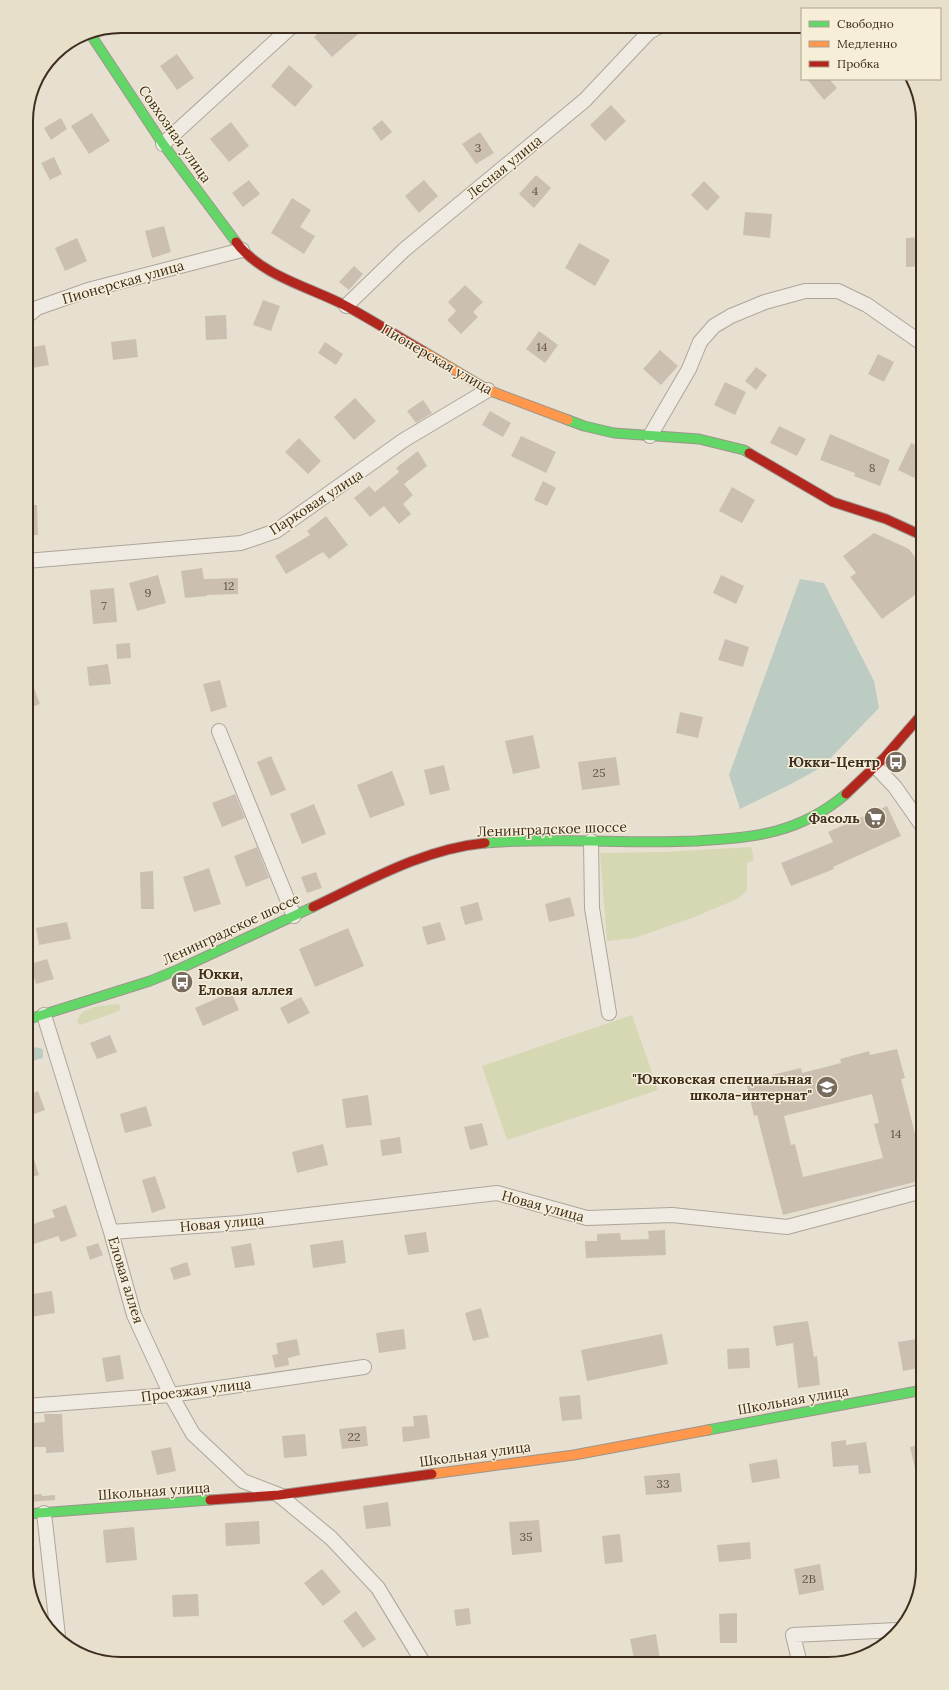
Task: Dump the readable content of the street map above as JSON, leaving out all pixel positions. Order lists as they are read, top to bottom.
{
  "streets": {
    "street": [
      "Совхозная улица",
      "Лесная улица",
      "Пионерская улица",
      "Парковая улица",
      "Ленинградское шоссе",
      "Новая улица",
      "Еловая аллея",
      "Проезжая улица",
      "Школьная улица"
    ]
  },
  "crossings": [
    ["Совхозная улица", "Пионерская улица"],
    ["Лесная улица", "Пионерская улица"],
    ["Пионерская улица", "Парковая улица"],
    ["Ленинградское шоссе", "Еловая аллея"],
    ["Новая улица", "Еловая аллея"],
    ["Еловая аллея", "Проезжая улица"],
    ["Еловая аллея", "Школьная улица"]
  ],
  "places": {
    "bus stop": ["Юкки-Центр", "Юкки, Еловая аллея"],
    "supermarket": ["Фасоль"],
    "school or university": ["\"Юкковская специальная школа-интернат\""]
  },
  "house_numbers": [
    "3",
    "4",
    "14",
    "8",
    "12",
    "9",
    "7",
    "25",
    "14",
    "22",
    "33",
    "35",
    "2В"
  ],
  "legend": ["Свободно", "Медленно", "Пробка"]
}
